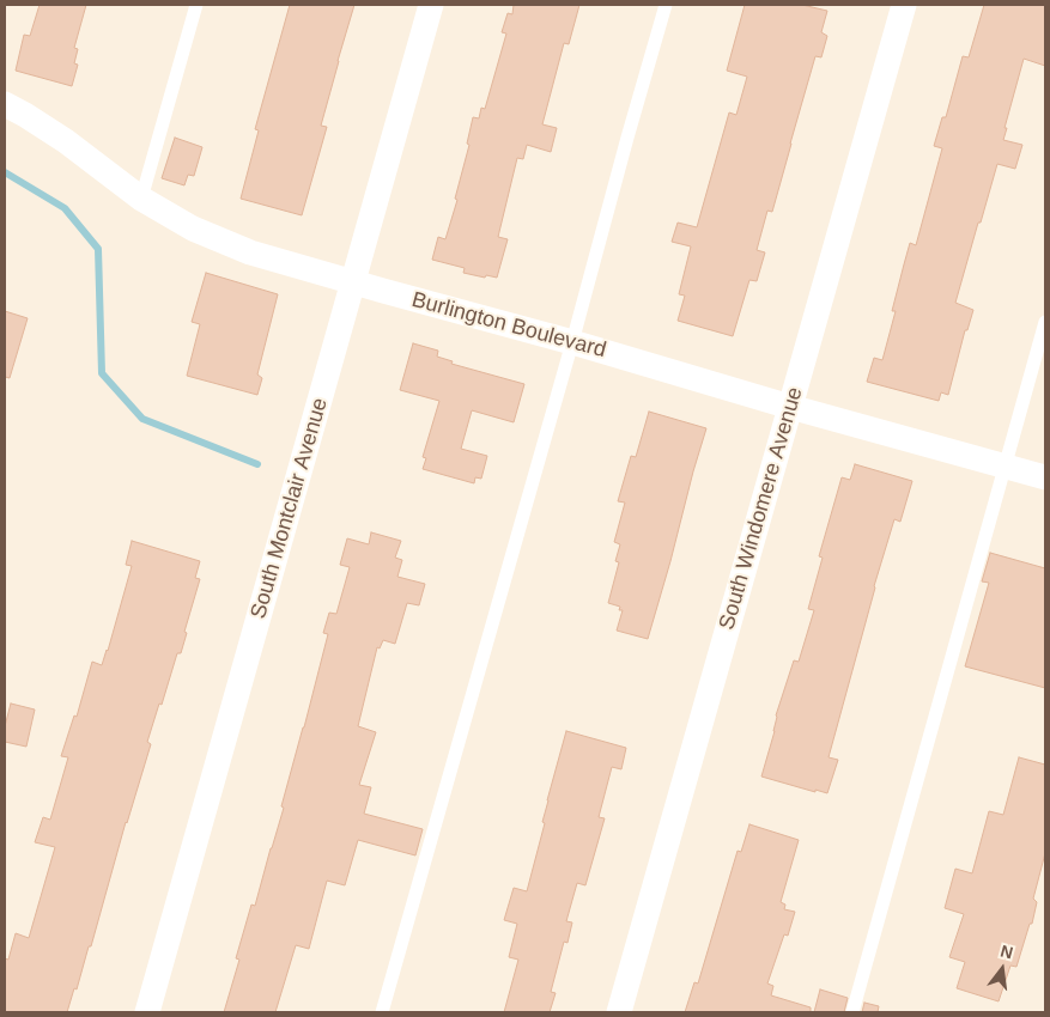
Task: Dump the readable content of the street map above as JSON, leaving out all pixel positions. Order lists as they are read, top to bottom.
{
  "streets": {
    "street": ["Burlington Boulevard", "South Montclair Avenue", "South Windomere Avenue"]
  },
  "crossings": [
    ["Burlington Boulevard", "South Montclair Avenue"],
    ["Burlington Boulevard", "South Windomere Avenue"]
  ],
  "north": "top"
}
